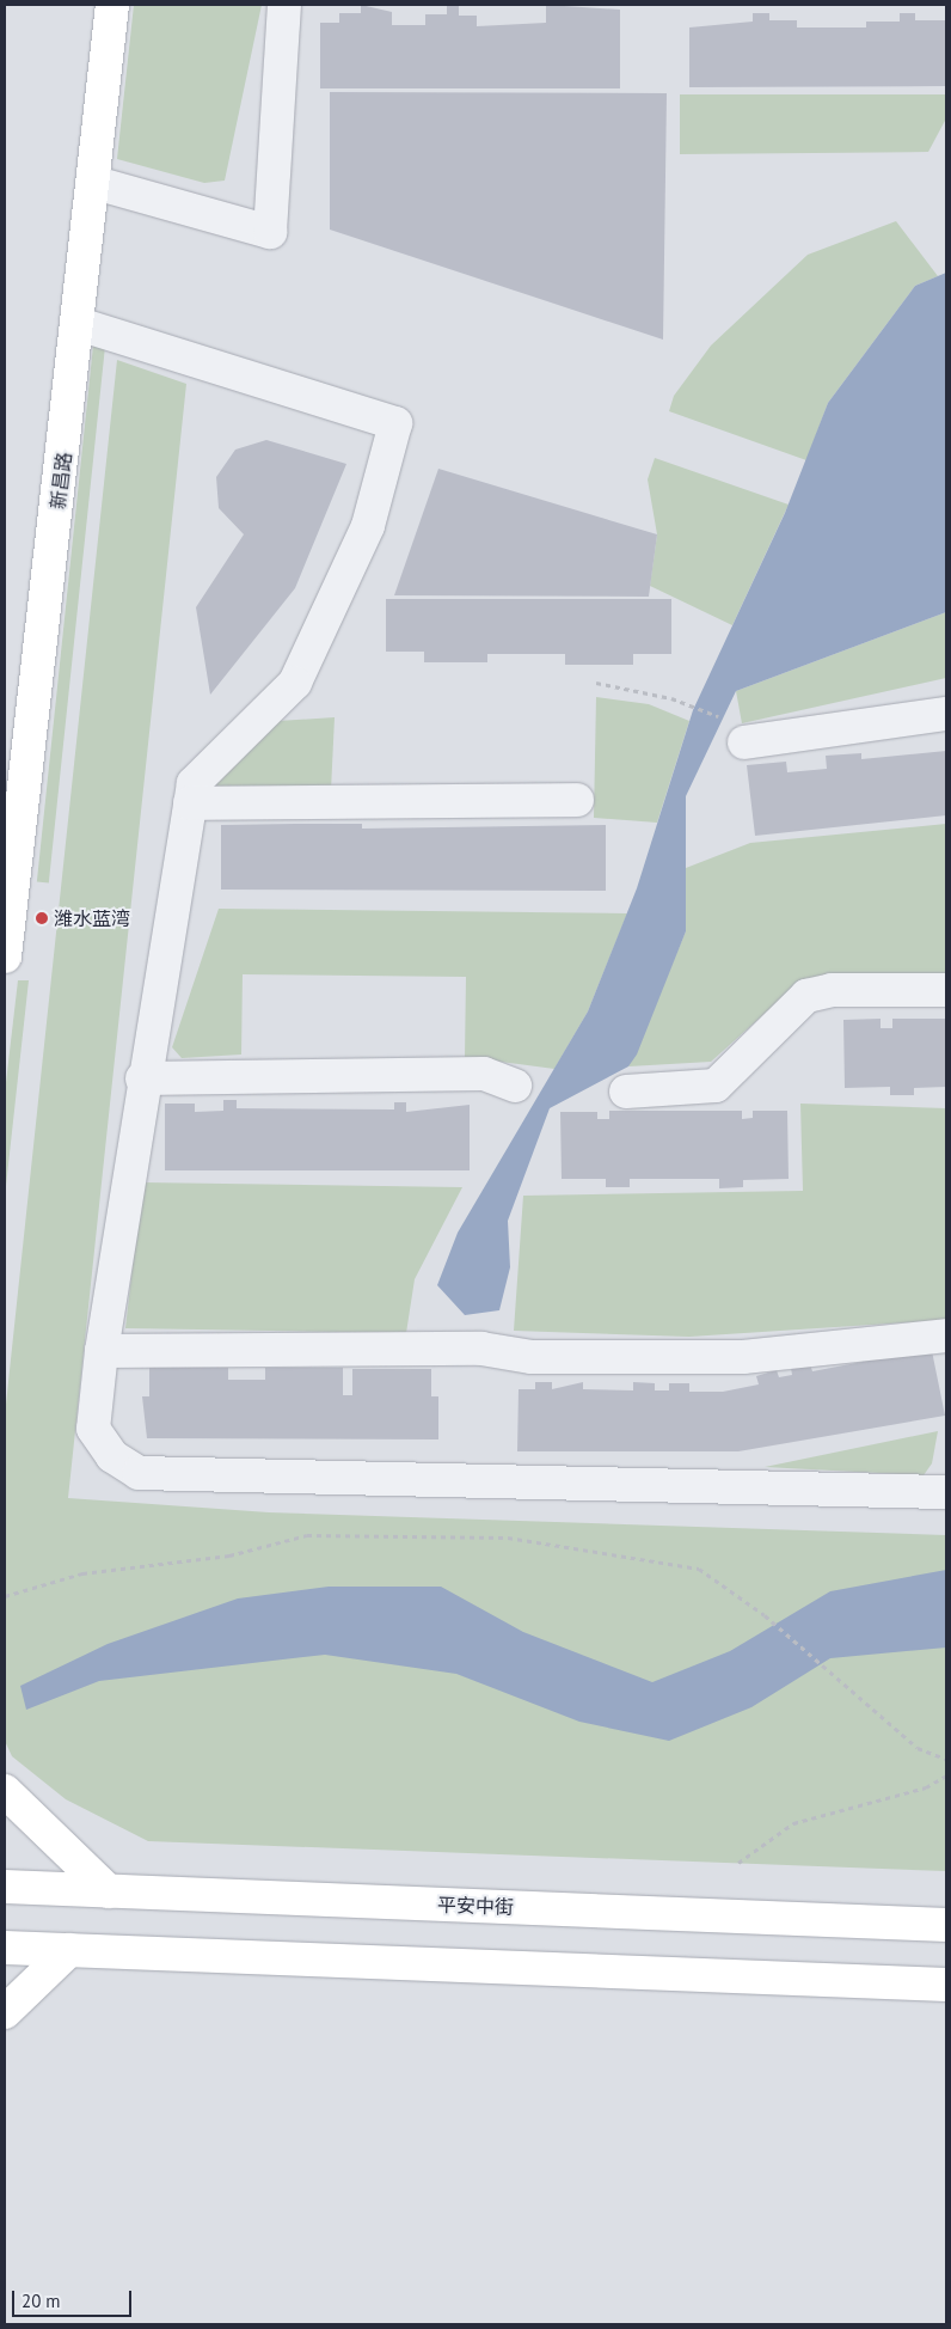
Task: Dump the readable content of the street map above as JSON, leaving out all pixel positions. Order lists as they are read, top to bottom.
{
  "streets": {
    "main road": ["新昌路", "平安中街"]
  },
  "places": ["潍水蓝湾"],
  "scale_bar": "20 m"
}
